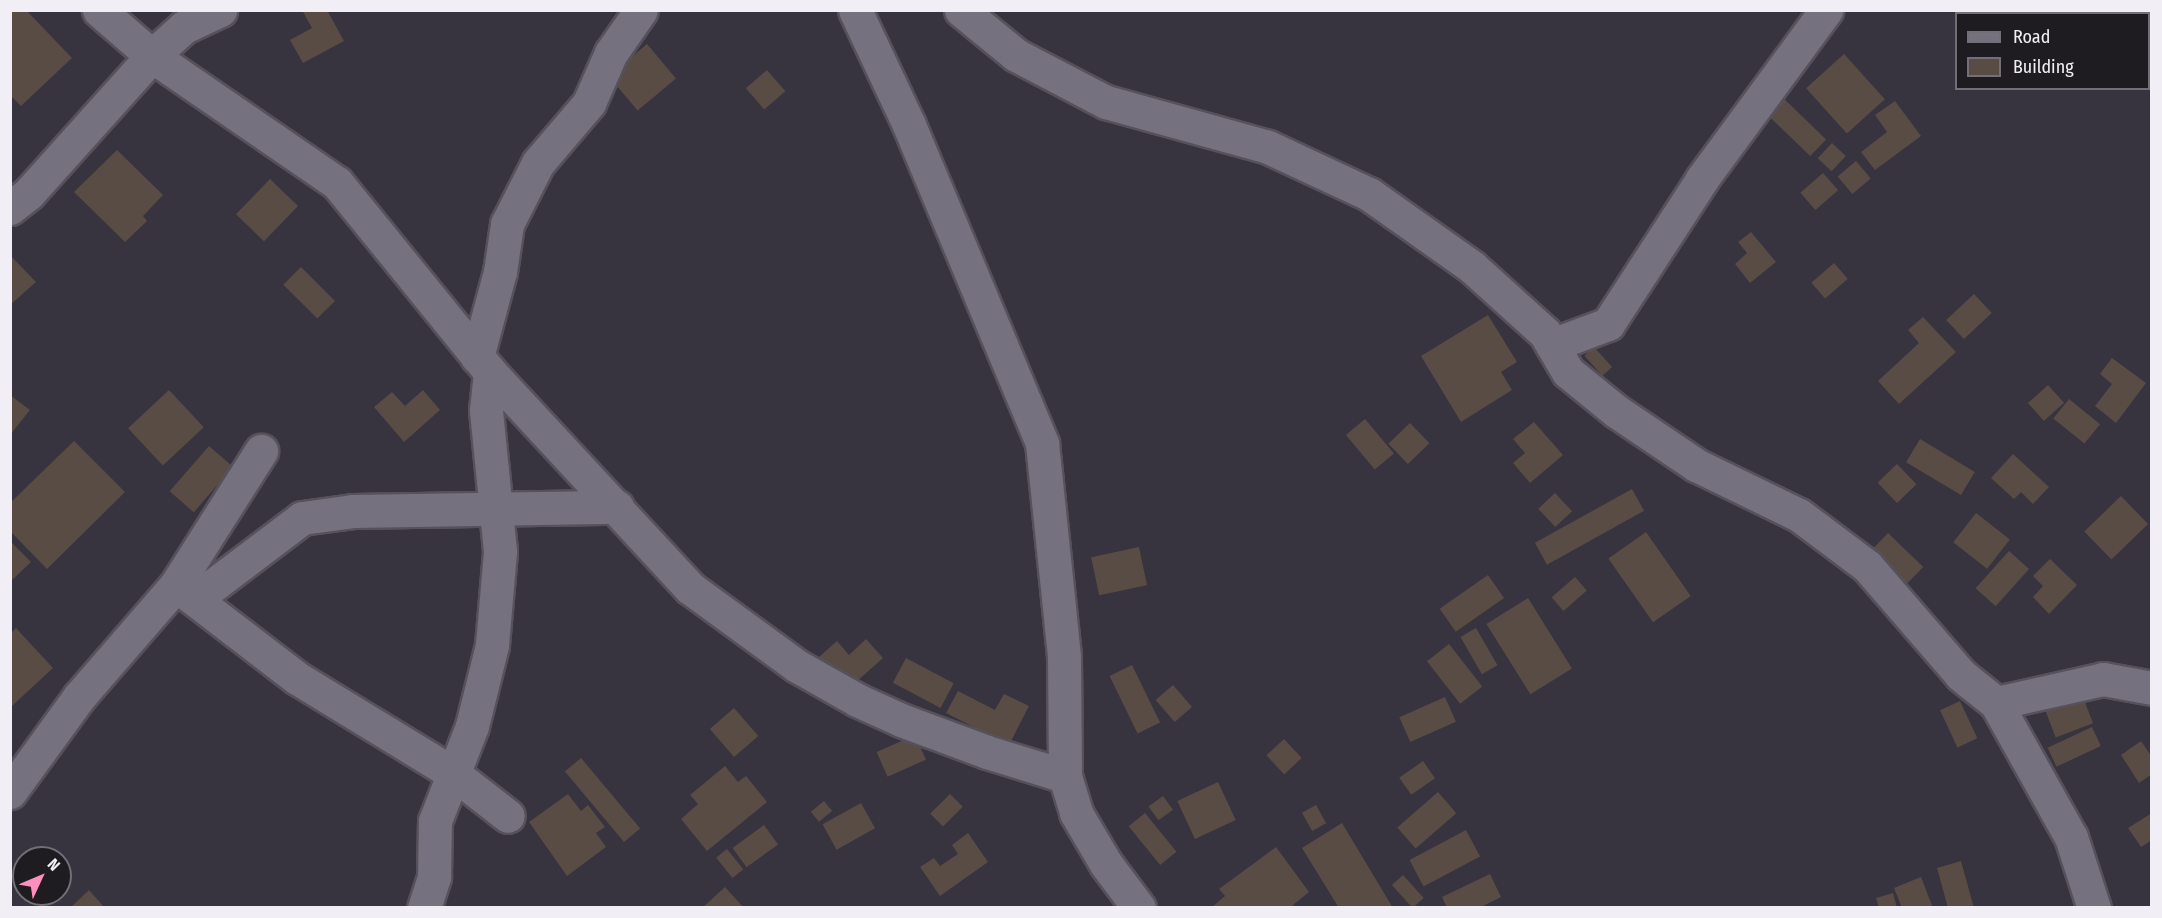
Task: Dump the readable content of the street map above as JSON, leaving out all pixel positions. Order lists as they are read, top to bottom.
{
  "legend": ["Road", "Building"],
  "north": "top right"
}
